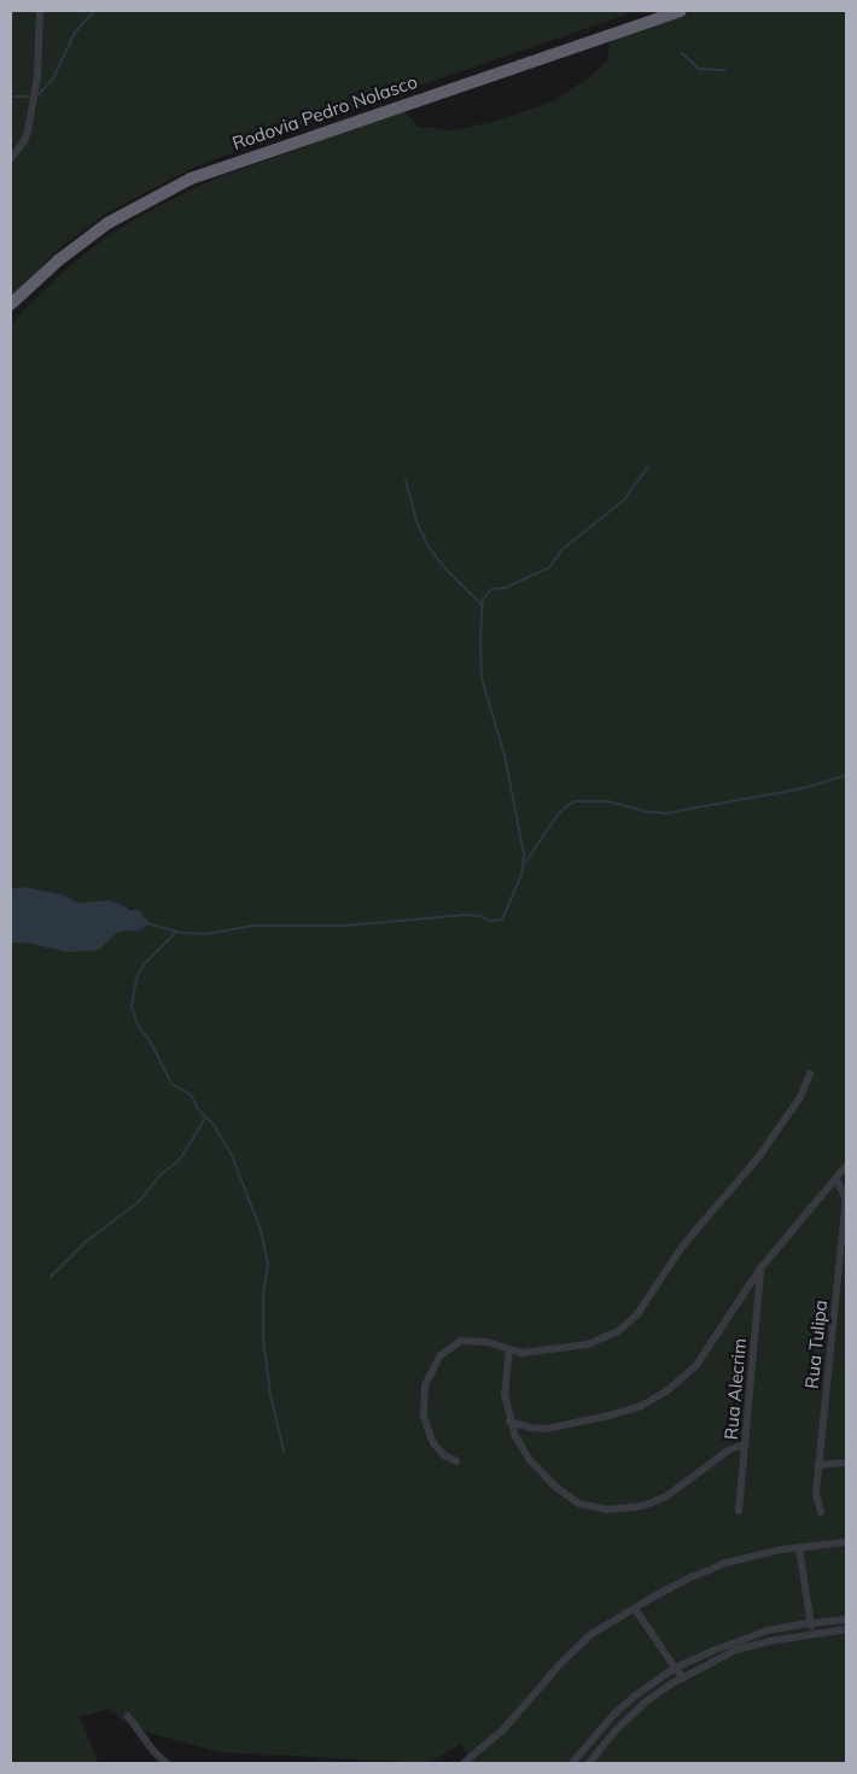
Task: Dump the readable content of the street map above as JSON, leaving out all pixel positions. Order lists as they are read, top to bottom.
{
  "streets": {
    "highway": ["Rodovia Pedro Nolasco"],
    "street": ["Rua Tulipa", "Rua Alecrim"]
  }
}
